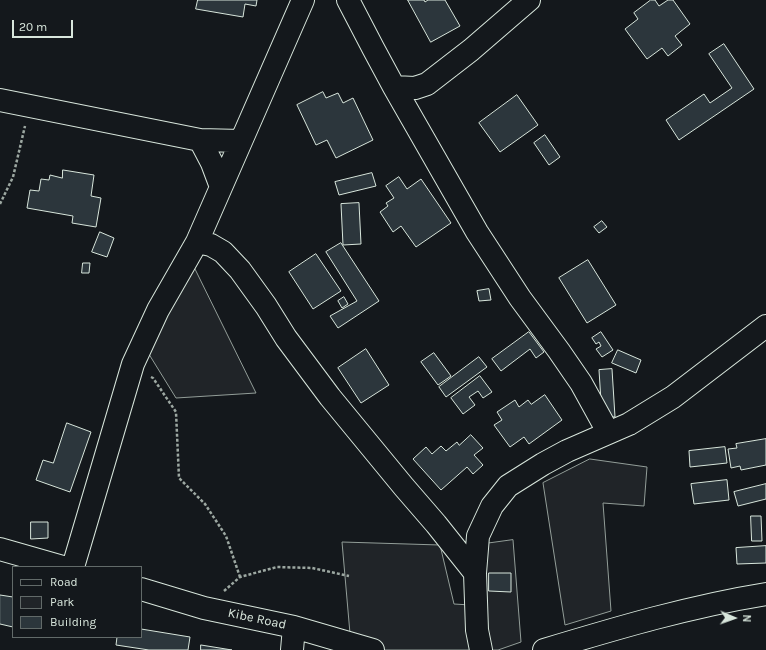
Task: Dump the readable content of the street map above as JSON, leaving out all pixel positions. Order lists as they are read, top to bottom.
{
  "streets": {
    "street": ["Kibe Road"]
  },
  "legend": ["Road", "Park", "Building"],
  "scale_bar": "20 m",
  "north": "right"
}
